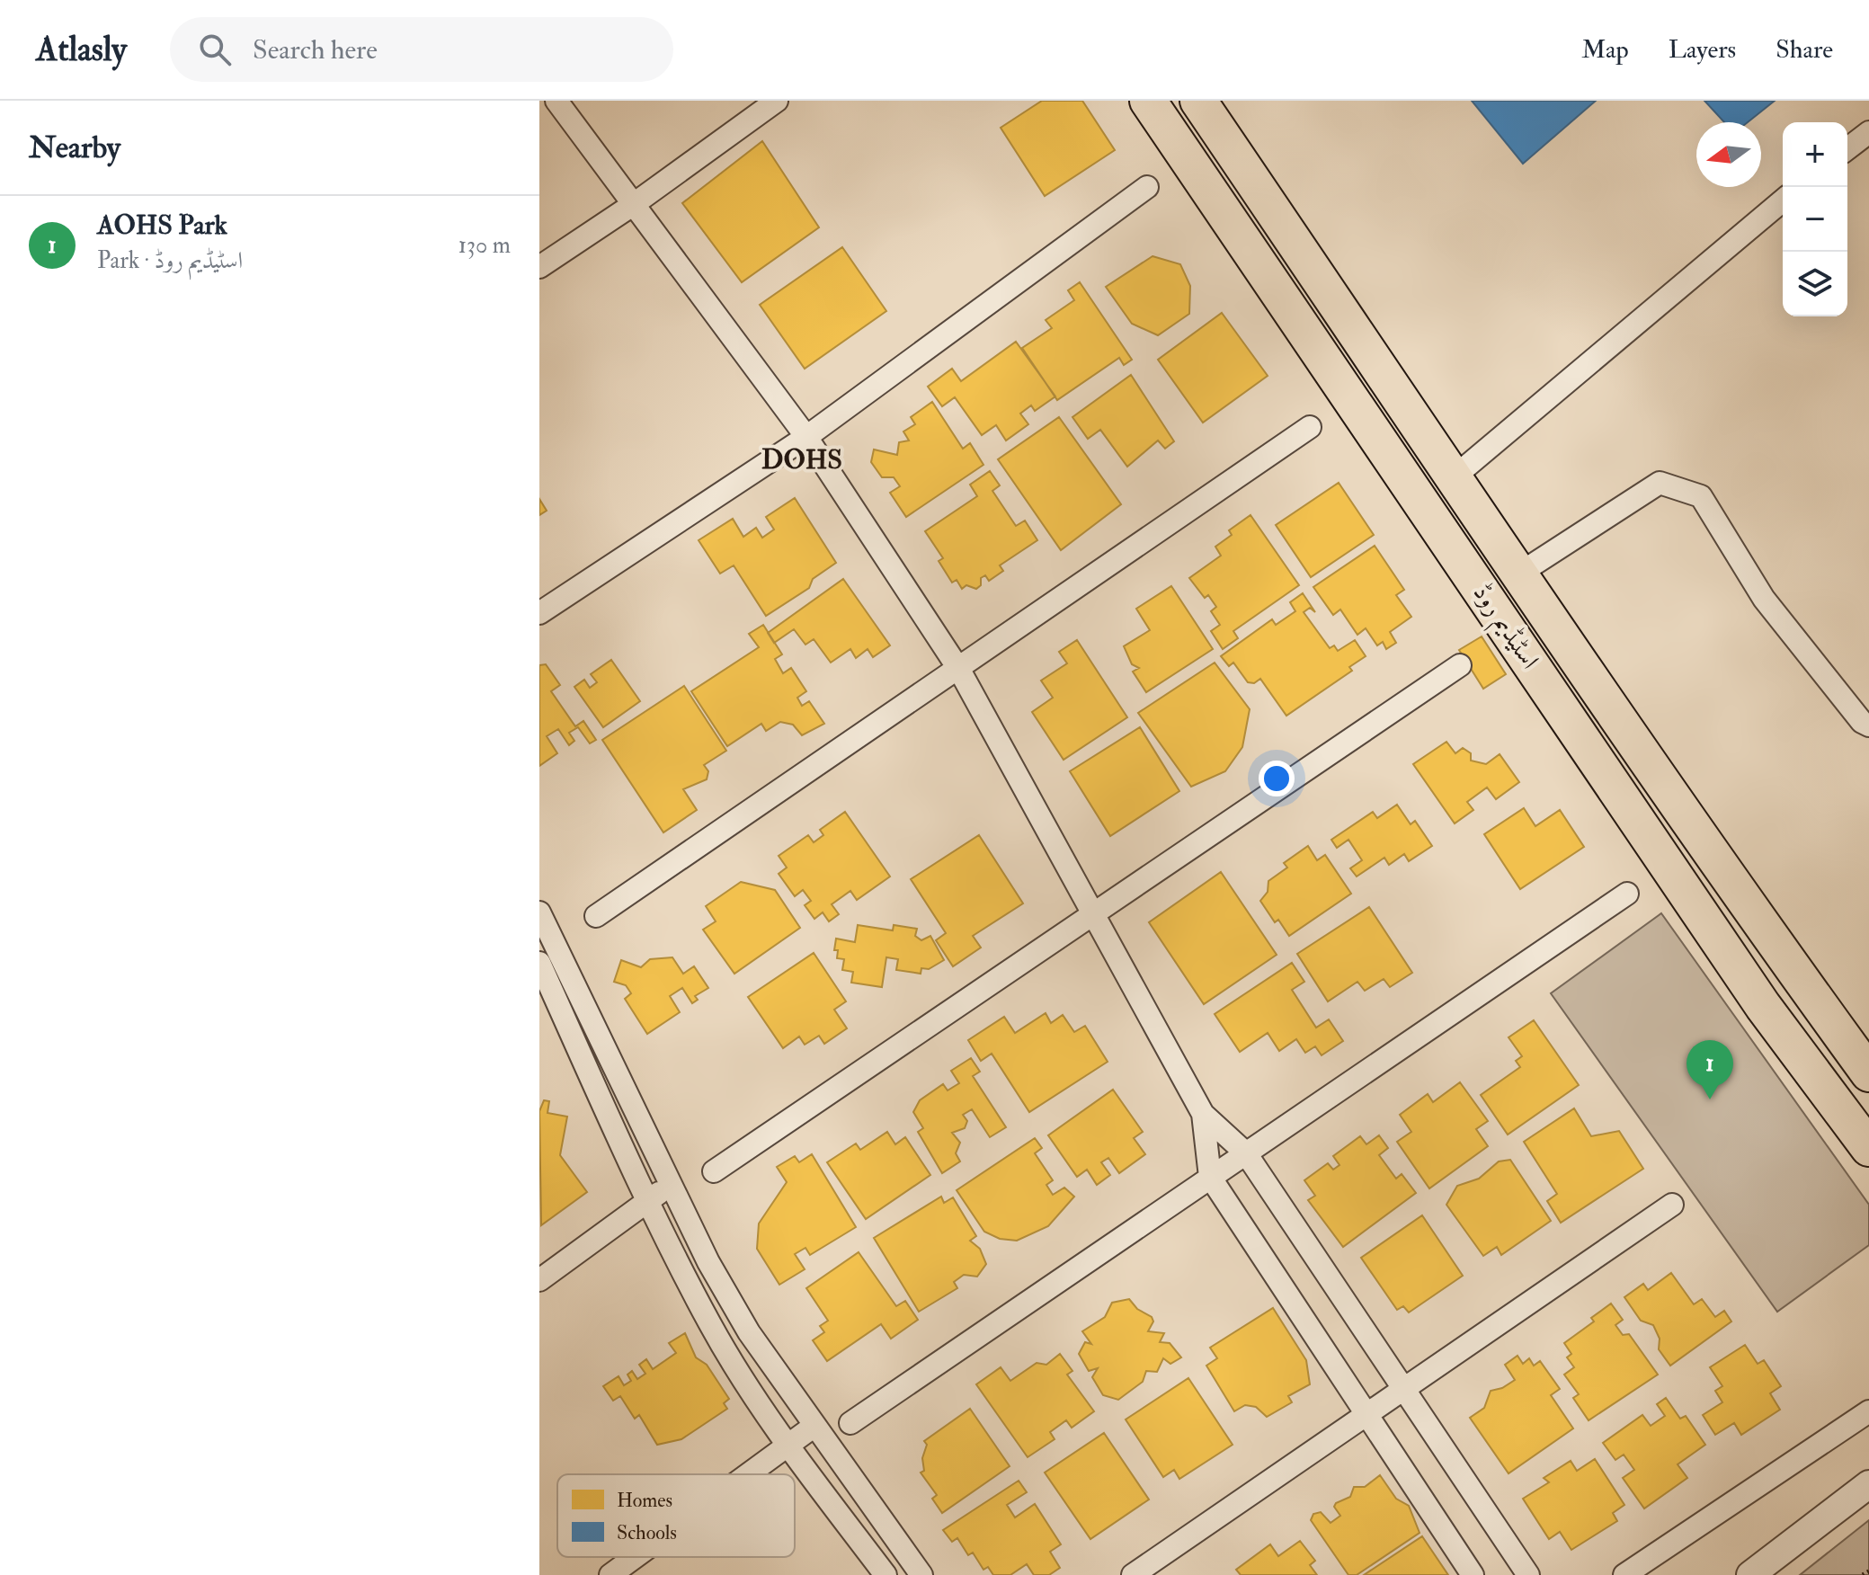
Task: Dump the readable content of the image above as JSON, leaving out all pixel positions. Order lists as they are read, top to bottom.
{
  "streets": {
    "main road": ["اسٹیڈیم روڈ"]
  },
  "districts": ["DOHS"],
  "legend": ["Homes", "Schools"],
  "north": "left",
  "page": {
    "header": "Atlasly",
    "search": "Search here",
    "nav": ["Map", "Layers", "Share"],
    "heading": "Nearby",
    "map_buttons": ["+", "−"],
    "list": [
      {
        "mark": "1",
        "name": "AOHS Park",
        "note": "Park · اسٹیڈیم روڈ",
        "value": "130 m"
      }
    ],
    "pins": "1"
  }
}
